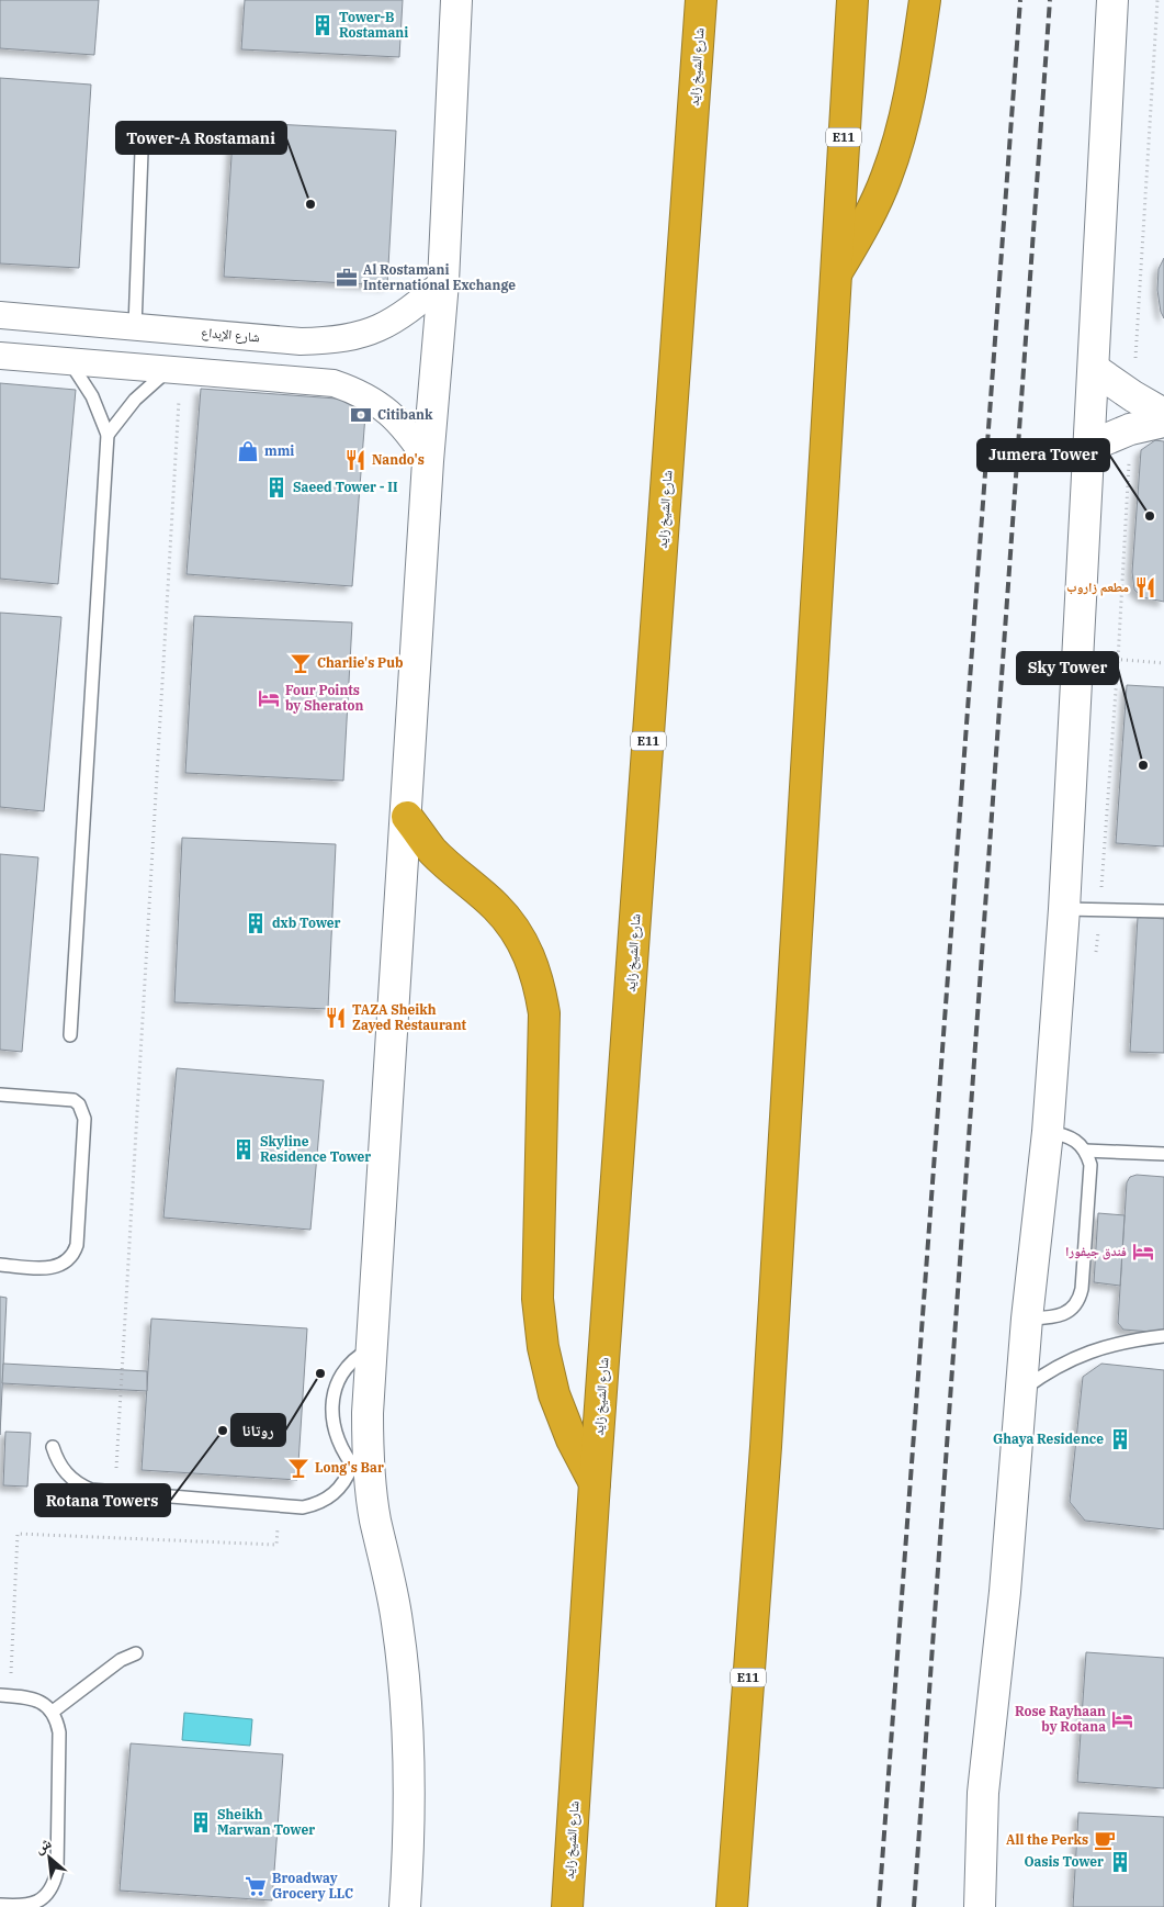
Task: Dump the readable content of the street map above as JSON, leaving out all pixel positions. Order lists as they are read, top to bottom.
{
  "streets": {
    "highway": ["شارع الشيخ زايد", "E11"],
    "street": ["شارع الإبداع"]
  },
  "places": {
    "building": [
      "Tower-B Rostamani",
      "Saeed Tower - II",
      "dxb Tower",
      "Skyline Residence Tower",
      "Ghaya Residence",
      "Sheikh Marwan Tower",
      "Oasis Tower"
    ],
    "other": [
      "Tower-A Rostamani",
      "Jumera Tower",
      "Sky Tower",
      "روتانا",
      "Rotana Towers"
    ],
    "office": ["Al Rostamani International Exchange"],
    "bank": ["Citibank"],
    "shop": ["mmi"],
    "restaurant": ["Nando's", "مطعم زاروب", "TAZA Sheikh Zayed Restaurant"],
    "bar": ["Charlie's Pub", "Long's Bar"],
    "hotel": ["Four Points by Sheraton", "فندق جيفورا", "Rose Rayhaan by Rotana"],
    "cafe": ["All the Perks"],
    "supermarket": ["Broadway Grocery LLC"]
  },
  "north": "top left"
}
